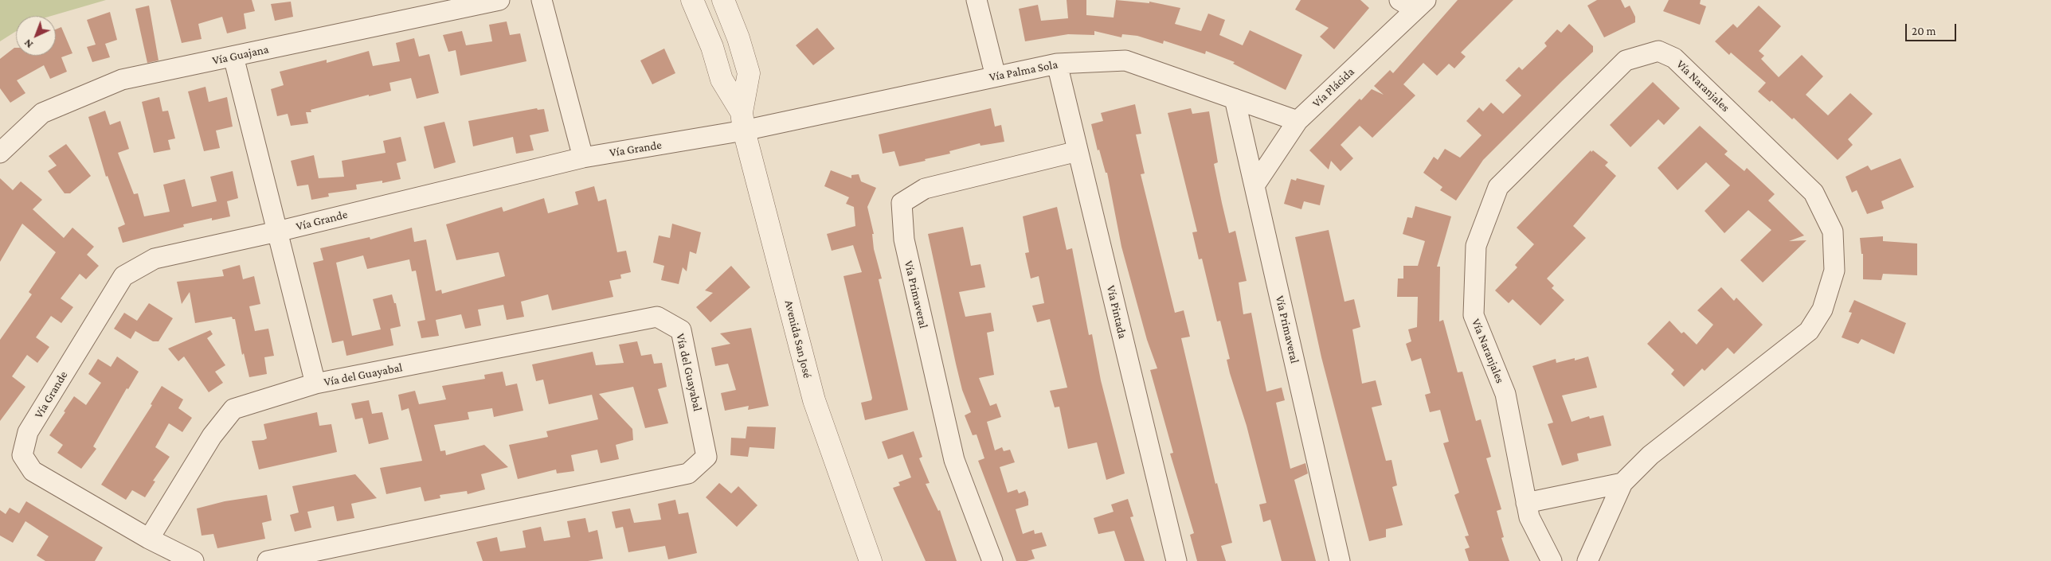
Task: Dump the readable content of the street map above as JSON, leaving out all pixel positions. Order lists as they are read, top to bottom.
{
  "streets": {
    "street": [
      "Vía Guajana",
      "Vía Palma Sola",
      "Vía Naranjales",
      "Vía Plácida",
      "Vía Grande",
      "Vía Primaveral",
      "Vía Pintada",
      "Avenida San José",
      "Vía del Guayabal"
    ]
  },
  "crossings": [
    ["Vía Palma Sola", "Vía Plácida"],
    ["Vía Palma Sola", "Vía Grande"],
    ["Vía Palma Sola", "Vía Primaveral"],
    ["Vía Palma Sola", "Vía Pintada"],
    ["Vía Palma Sola", "Avenida San José"],
    ["Vía Plácida", "Vía Primaveral"],
    ["Vía Grande", "Avenida San José"],
    ["Vía Grande", "Vía del Guayabal"],
    ["Vía Primaveral", "Vía Pintada"]
  ],
  "scale_bar": "20 m",
  "north": "bottom left"
}
